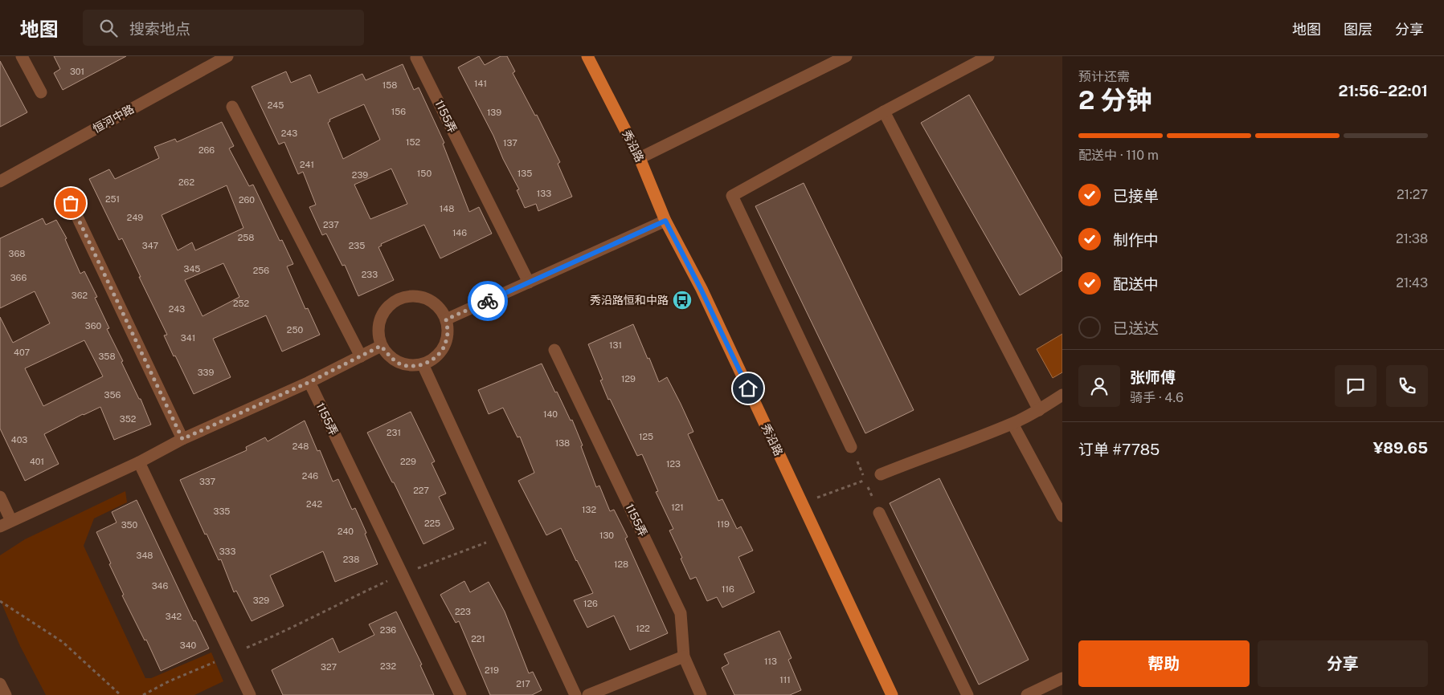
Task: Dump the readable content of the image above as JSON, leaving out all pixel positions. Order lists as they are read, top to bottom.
{
  "streets": {
    "main road": ["秀沿路"],
    "street": ["1155弄", "恒河中路"]
  },
  "places": {
    "bus stop": ["秀沿路恒和中路"]
  },
  "house_numbers": [
    "301",
    "141",
    "158",
    "245",
    "156",
    "139",
    "243",
    "152",
    "137",
    "266",
    "241",
    "150",
    "135",
    "239",
    "262",
    "133",
    "251",
    "260",
    "148",
    "249",
    "237",
    "146",
    "258",
    "347",
    "235",
    "368",
    "345",
    "256",
    "233",
    "366",
    "362",
    "252",
    "243",
    "360",
    "250",
    "341",
    "131",
    "407",
    "358",
    "339",
    "129",
    "356",
    "140",
    "352",
    "231",
    "125",
    "403",
    "138",
    "248",
    "401",
    "229",
    "123",
    "246",
    "337",
    "227",
    "242",
    "121",
    "132",
    "335",
    "225",
    "119",
    "350",
    "240",
    "130",
    "333",
    "348",
    "238",
    "128",
    "346",
    "116",
    "329",
    "126",
    "223",
    "342",
    "122",
    "236",
    "221",
    "340",
    "113",
    "232",
    "327",
    "219",
    "111",
    "217"
  ],
  "page": {
    "header": "地图",
    "search": "搜索地点",
    "nav": ["地图", "图层", "分享"],
    "heading": ["2 分钟", "预计还需", "21:56–22:01"],
    "panel": [
      "张师傅",
      "骑手 · 4.6",
      "订单 #7785",
      "¥89.65"
    ],
    "bar": "配送中 · 110 m",
    "list": [
      ["已接单", "21:27"],
      ["制作中", "21:38"],
      ["配送中", "21:43"],
      "已送达"
    ],
    "buttons": ["帮助", "分享"]
  }
}
